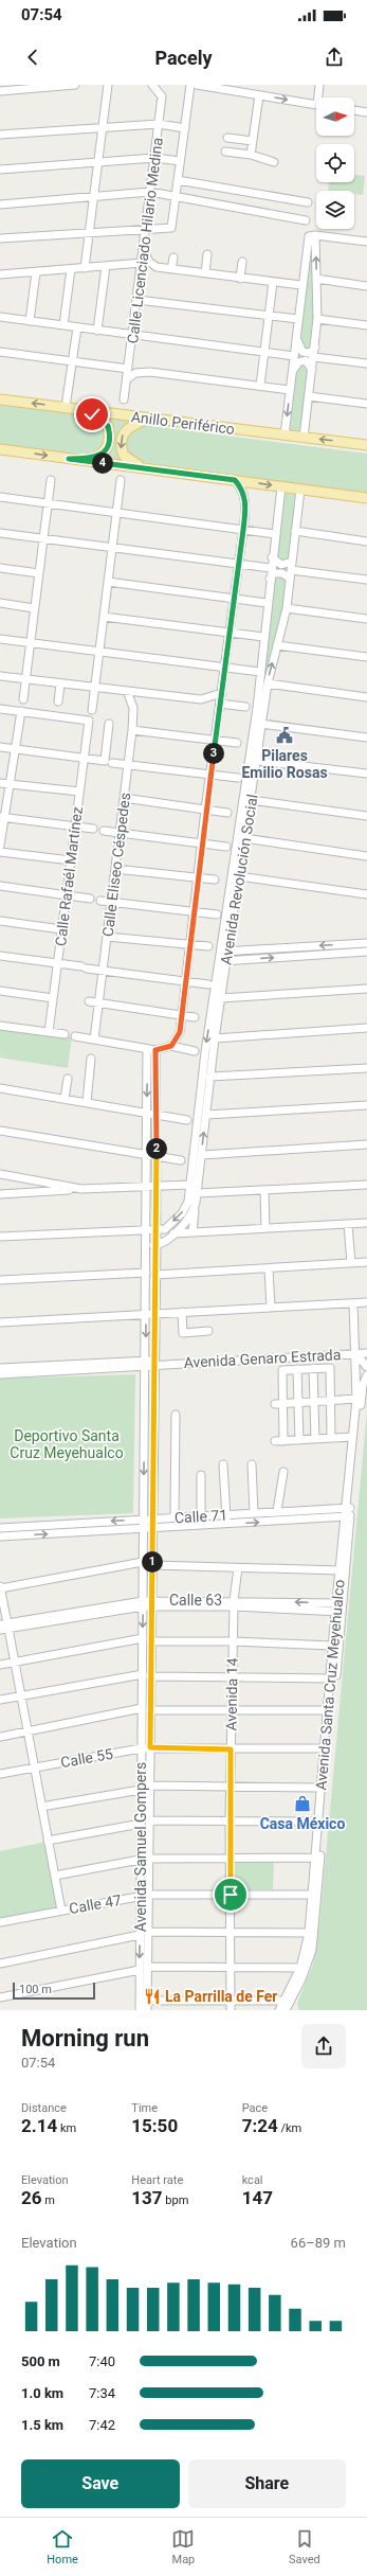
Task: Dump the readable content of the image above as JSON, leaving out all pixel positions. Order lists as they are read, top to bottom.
{
  "streets": {
    "main road": ["Anillo Periférico"],
    "street": [
      "Calle Licenciado Hilario Medina",
      "Calle Eliseo Céspedes",
      "Calle Rafaél Martínez",
      "Avenida Revolución Social",
      "Avenida Genaro Estrada",
      "Calle 71",
      "Calle 63",
      "Avenida Santa Cruz Meyehualco",
      "Avenida 14",
      "Calle 55",
      "Avenida Samuel Gompers",
      "Calle 47"
    ]
  },
  "crossings": [
    ["Avenida Revolución Social", "Avenida Samuel Gompers"],
    ["Avenida Genaro Estrada", "Avenida Santa Cruz Meyehualco"],
    ["Avenida Genaro Estrada", "Avenida Samuel Gompers"],
    ["Calle 71", "Avenida Santa Cruz Meyehualco"],
    ["Calle 71", "Avenida Samuel Gompers"],
    ["Calle 63", "Avenida Santa Cruz Meyehualco"],
    ["Calle 63", "Avenida 14"],
    ["Calle 63", "Avenida Samuel Gompers"],
    ["Avenida Santa Cruz Meyehualco", "Calle 55"],
    ["Avenida Santa Cruz Meyehualco", "Calle 47"],
    ["Avenida 14", "Calle 55"],
    ["Avenida 14", "Calle 47"],
    ["Calle 55", "Avenida Samuel Gompers"],
    ["Avenida Samuel Gompers", "Calle 47"]
  ],
  "parks": ["Deportivo Santa Cruz Meyehualco"],
  "places": {
    "public building": ["Pilares Emilio Rosas"],
    "shop": ["Casa México"],
    "restaurant": ["La Parrilla de Fer"]
  },
  "scale_bar": "100 m",
  "north": "right",
  "page": {
    "status": "07:54",
    "header": "Pacely",
    "pins": [
      "4",
      "3",
      "2",
      "1"
    ],
    "scale": "100 m",
    "heading": ["Morning run", "07:54"],
    "stats": [
      ["Distance", "2.14 km"],
      ["Time", "15:50"],
      ["Pace", "7:24 /km"],
      ["Elevation", "26 m"],
      ["Heart rate", "137 bpm"],
      ["kcal", "147"]
    ],
    "chart": ["Elevation", "66–89 m"],
    "list": [
      {
        "name": "500 m",
        "note": "7:40"
      },
      {
        "name": "1.0 km",
        "note": "7:34"
      },
      {
        "name": "1.5 km",
        "note": "7:42"
      }
    ],
    "buttons": ["Save", "Share"],
    "tabs": ["Home", "Map", "Saved"]
  }
}
